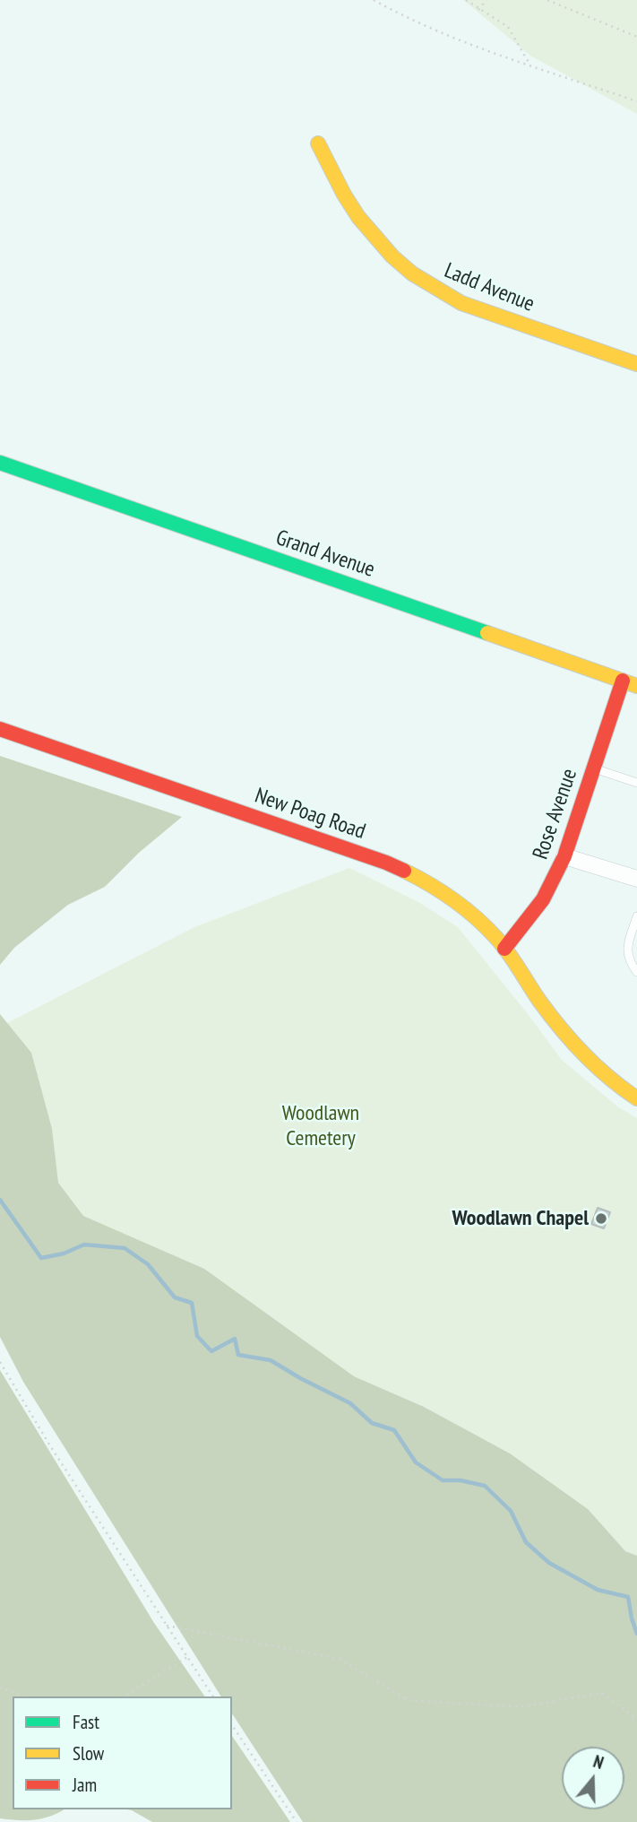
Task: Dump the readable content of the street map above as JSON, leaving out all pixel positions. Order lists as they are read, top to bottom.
{
  "streets": {
    "street": [
      "Ladd Avenue",
      "Grand Avenue",
      "New Poag Road",
      "Rose Avenue"
    ]
  },
  "crossings": [
    ["Grand Avenue", "Rose Avenue"],
    ["New Poag Road", "Rose Avenue"]
  ],
  "parks": ["Woodlawn Cemetery"],
  "places": ["Woodlawn Chapel"],
  "legend": ["Fast", "Slow", "Jam"],
  "north": "top"
}
